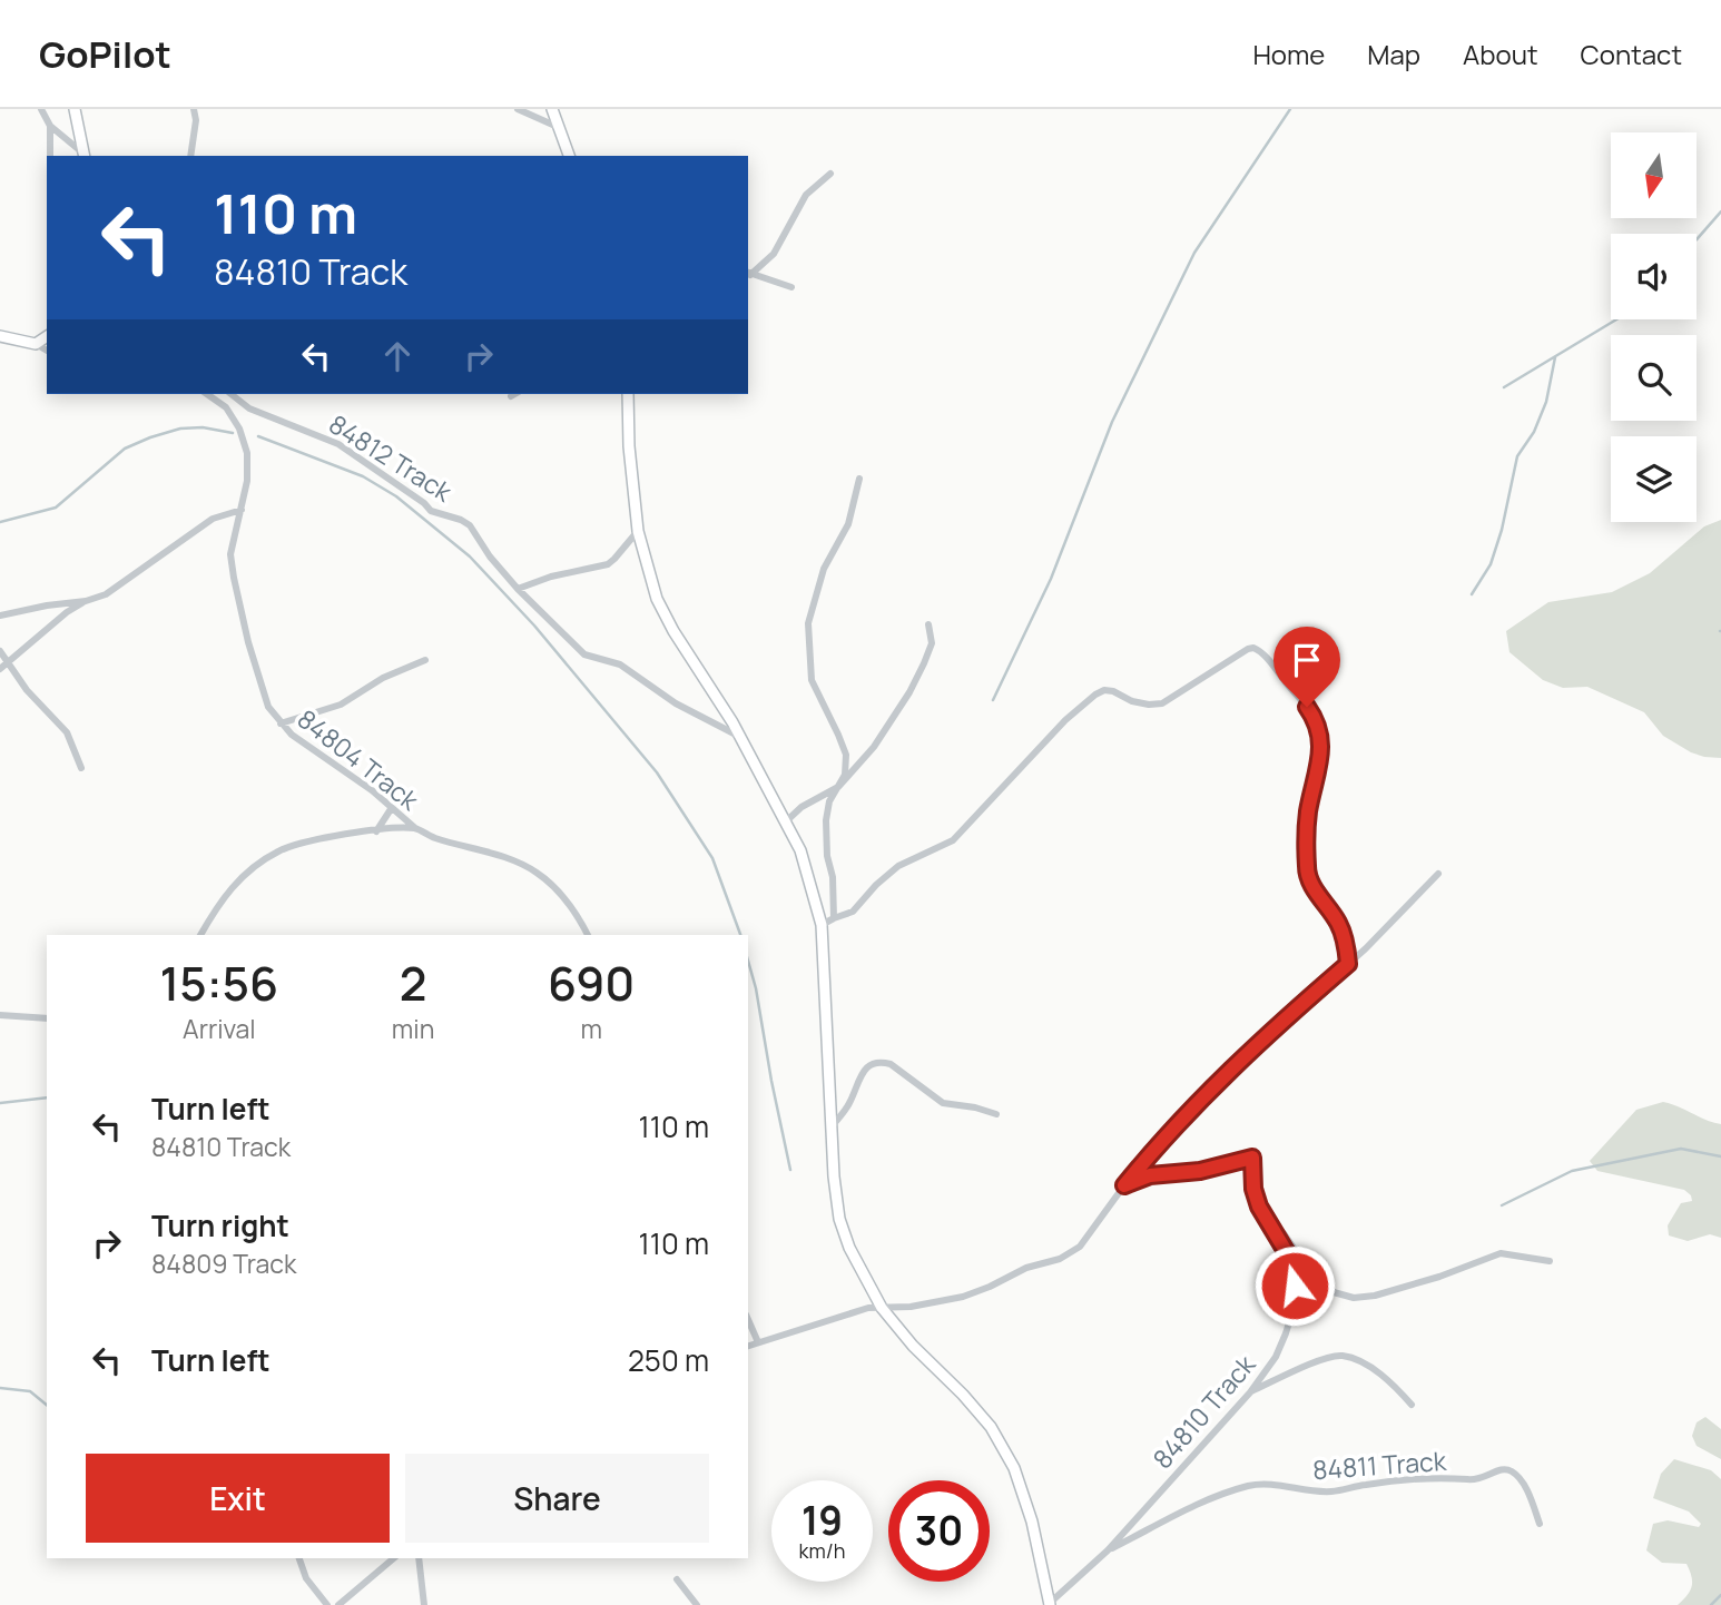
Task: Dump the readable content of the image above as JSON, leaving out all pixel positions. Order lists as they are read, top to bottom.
{
  "streets": {
    "street": [
      "84812 Track",
      "84804 Track",
      "84810 Track",
      "84811 Track"
    ]
  },
  "crossings": [
    ["84810 Track", "84811 Track"]
  ],
  "north": "bottom",
  "page": {
    "header": "GoPilot",
    "nav": [
      "Home",
      "Map",
      "About",
      "Contact"
    ],
    "turn": ["110 m", "84810 Track"],
    "eta": [
      "15:56",
      "Arrival",
      "2",
      "min",
      "690",
      "m"
    ],
    "list": [
      {
        "name": "Turn left",
        "note": "84810 Track",
        "value": "110 m"
      },
      {
        "name": "Turn right",
        "note": "84809 Track",
        "value": "110 m"
      },
      {
        "name": "Turn left",
        "value": "250 m"
      }
    ],
    "buttons": ["Exit", "Share"],
    "speed": "19 km/h",
    "limit": "30"
  }
}
